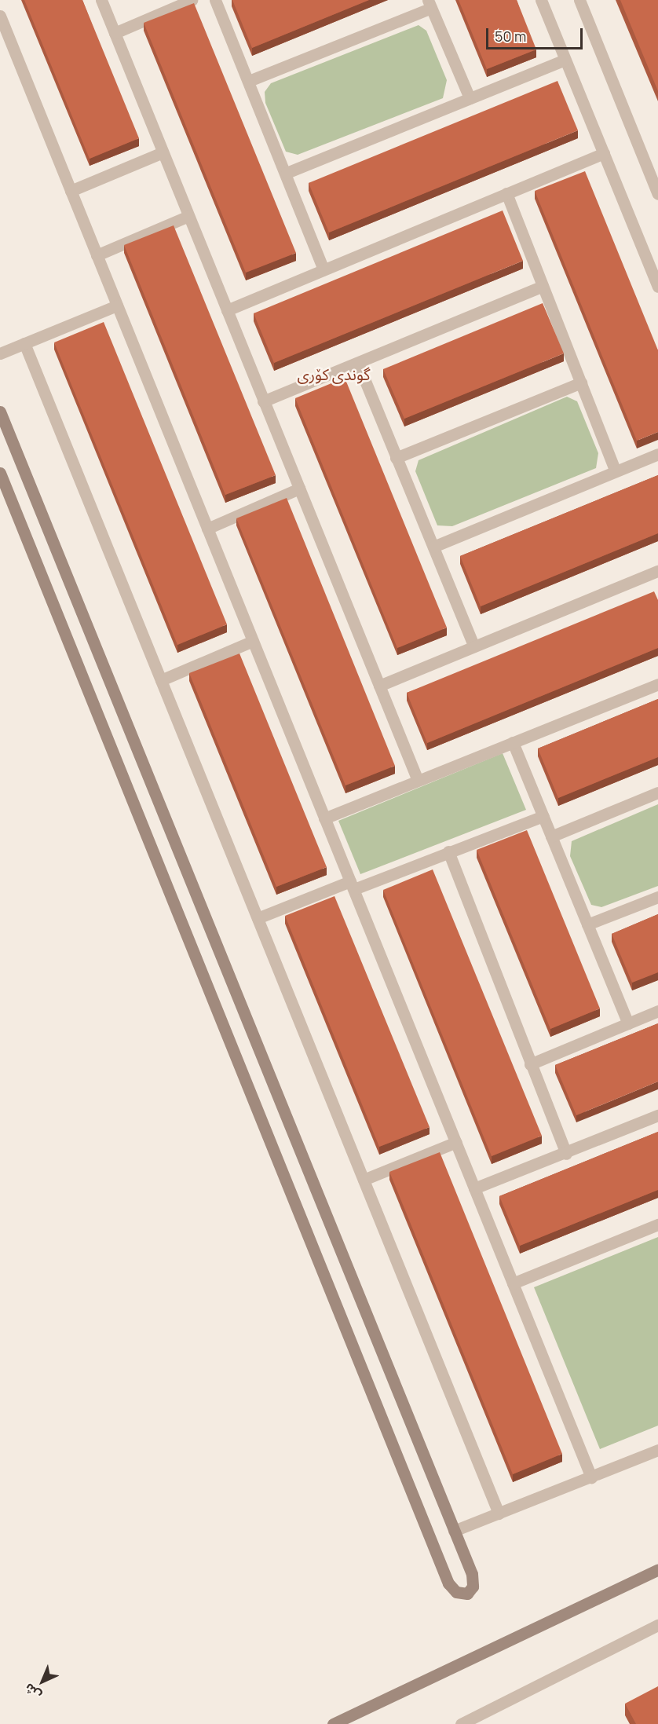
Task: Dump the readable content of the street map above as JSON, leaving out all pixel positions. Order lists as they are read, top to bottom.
{
  "districts": ["گوندی کۆری"],
  "scale_bar": "50 m",
  "north": "bottom left"
}
